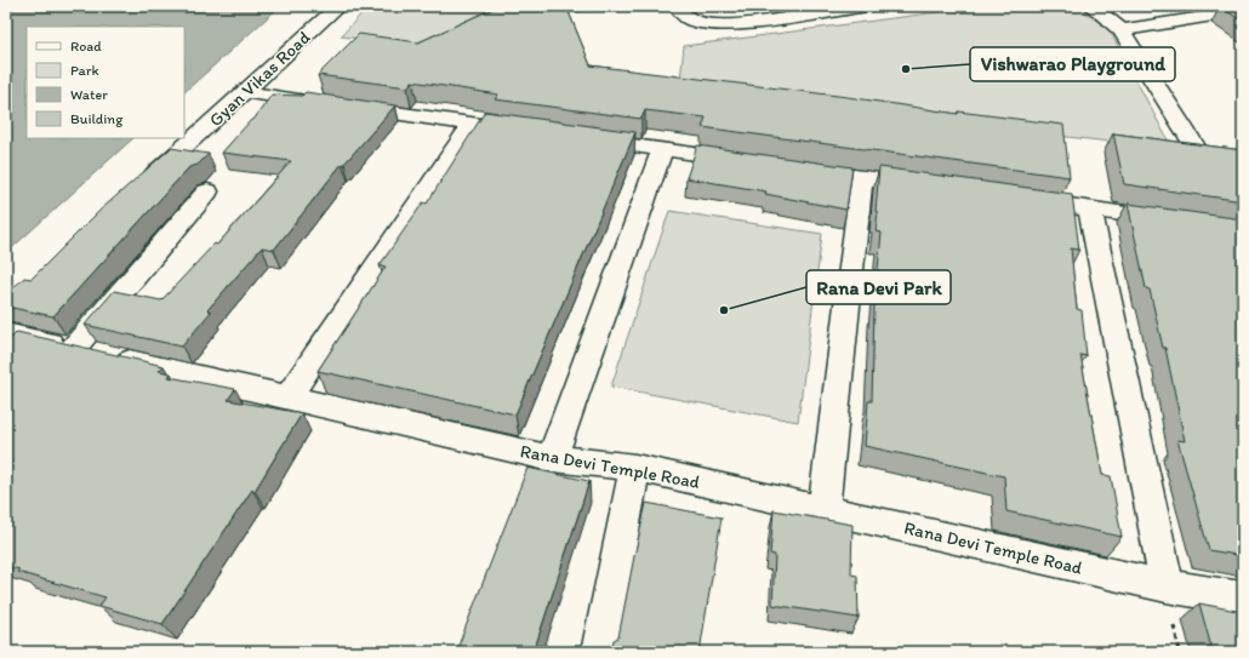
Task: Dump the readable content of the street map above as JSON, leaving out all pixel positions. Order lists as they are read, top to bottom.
{
  "streets": {
    "street": ["Gyan Vikas Road", "Rana Devi Temple Road"]
  },
  "places": ["Vishwarao Playground", "Rana Devi Park"],
  "legend": [
    "Road",
    "Park",
    "Water",
    "Building"
  ]
}
